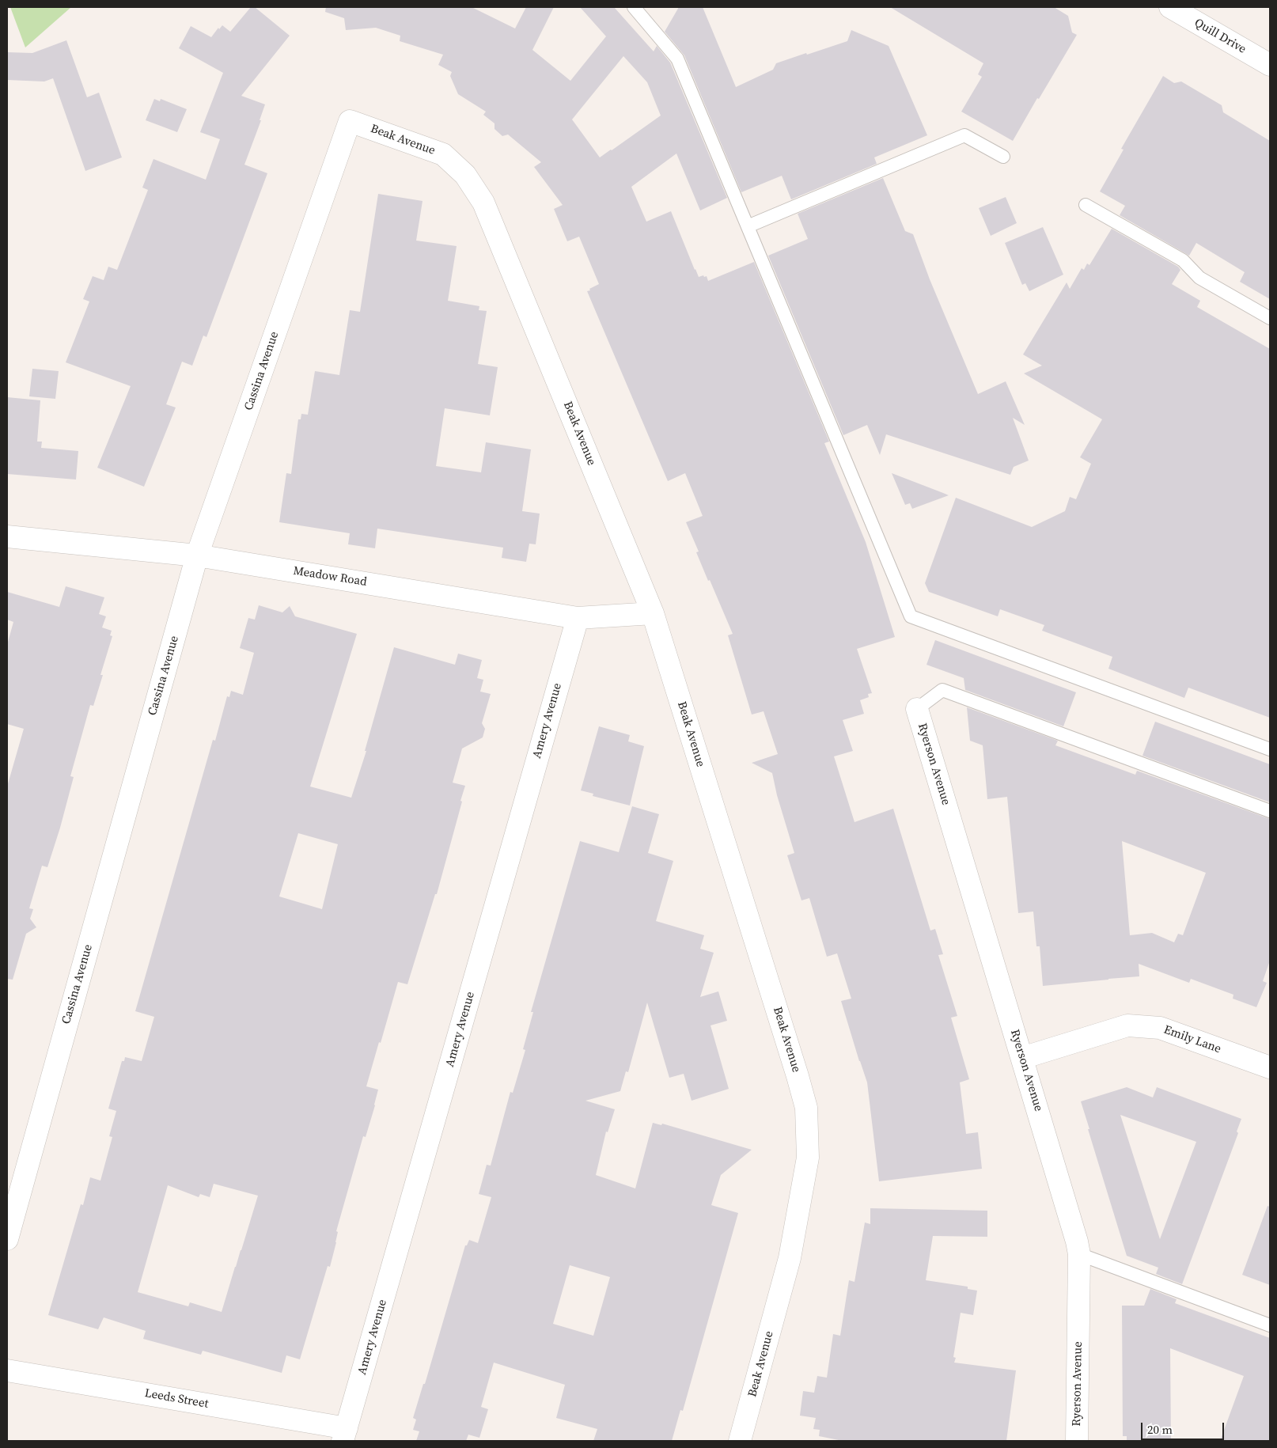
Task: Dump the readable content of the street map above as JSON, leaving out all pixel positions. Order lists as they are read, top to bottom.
{
  "streets": {
    "street": [
      "Quill Drive",
      "Beak Avenue",
      "Cassina Avenue",
      "Meadow Road",
      "Amery Avenue",
      "Ryerson Avenue",
      "Emily Lane",
      "Leeds Street"
    ]
  },
  "crossings": [
    ["Beak Avenue", "Cassina Avenue"],
    ["Beak Avenue", "Meadow Road"],
    ["Cassina Avenue", "Meadow Road"],
    ["Meadow Road", "Amery Avenue"],
    ["Amery Avenue", "Leeds Street"],
    ["Ryerson Avenue", "Emily Lane"]
  ],
  "scale_bar": "20 m"
}
